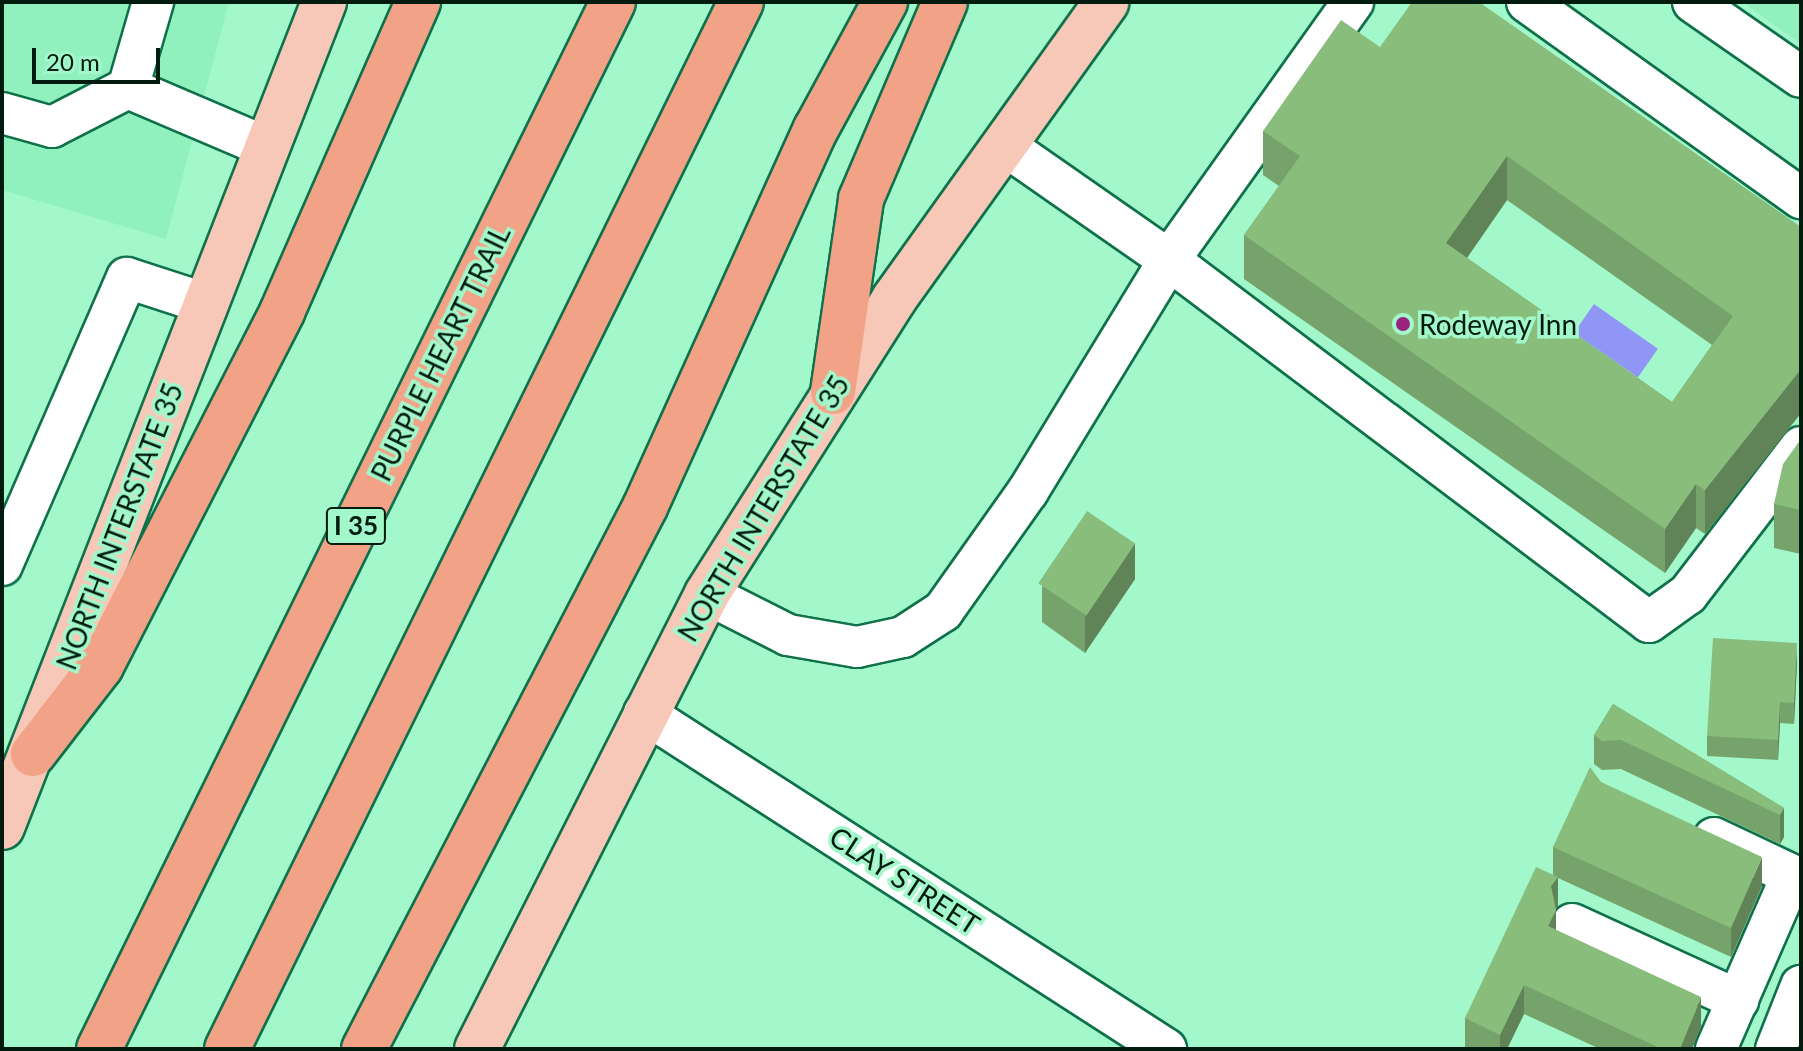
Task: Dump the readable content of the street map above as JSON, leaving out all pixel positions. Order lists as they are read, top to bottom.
{
  "streets": {
    "highway": ["PURPLE HEART TRAIL", "I 35"],
    "main road": ["NORTH INTERSTATE 35"],
    "street": ["CLAY STREET"]
  },
  "crossings": [
    ["NORTH INTERSTATE 35", "CLAY STREET"]
  ],
  "places": ["Rodeway Inn"],
  "scale_bar": "20 m"
}
